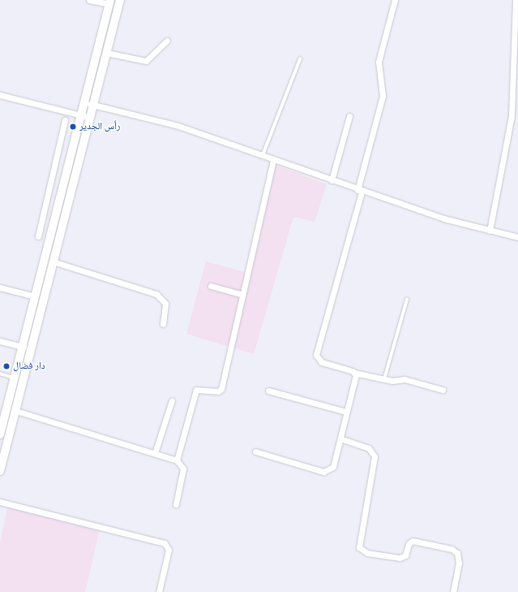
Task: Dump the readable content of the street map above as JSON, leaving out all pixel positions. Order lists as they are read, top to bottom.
{
  "places": ["رأس الجدير", "دار فضال"]
}
